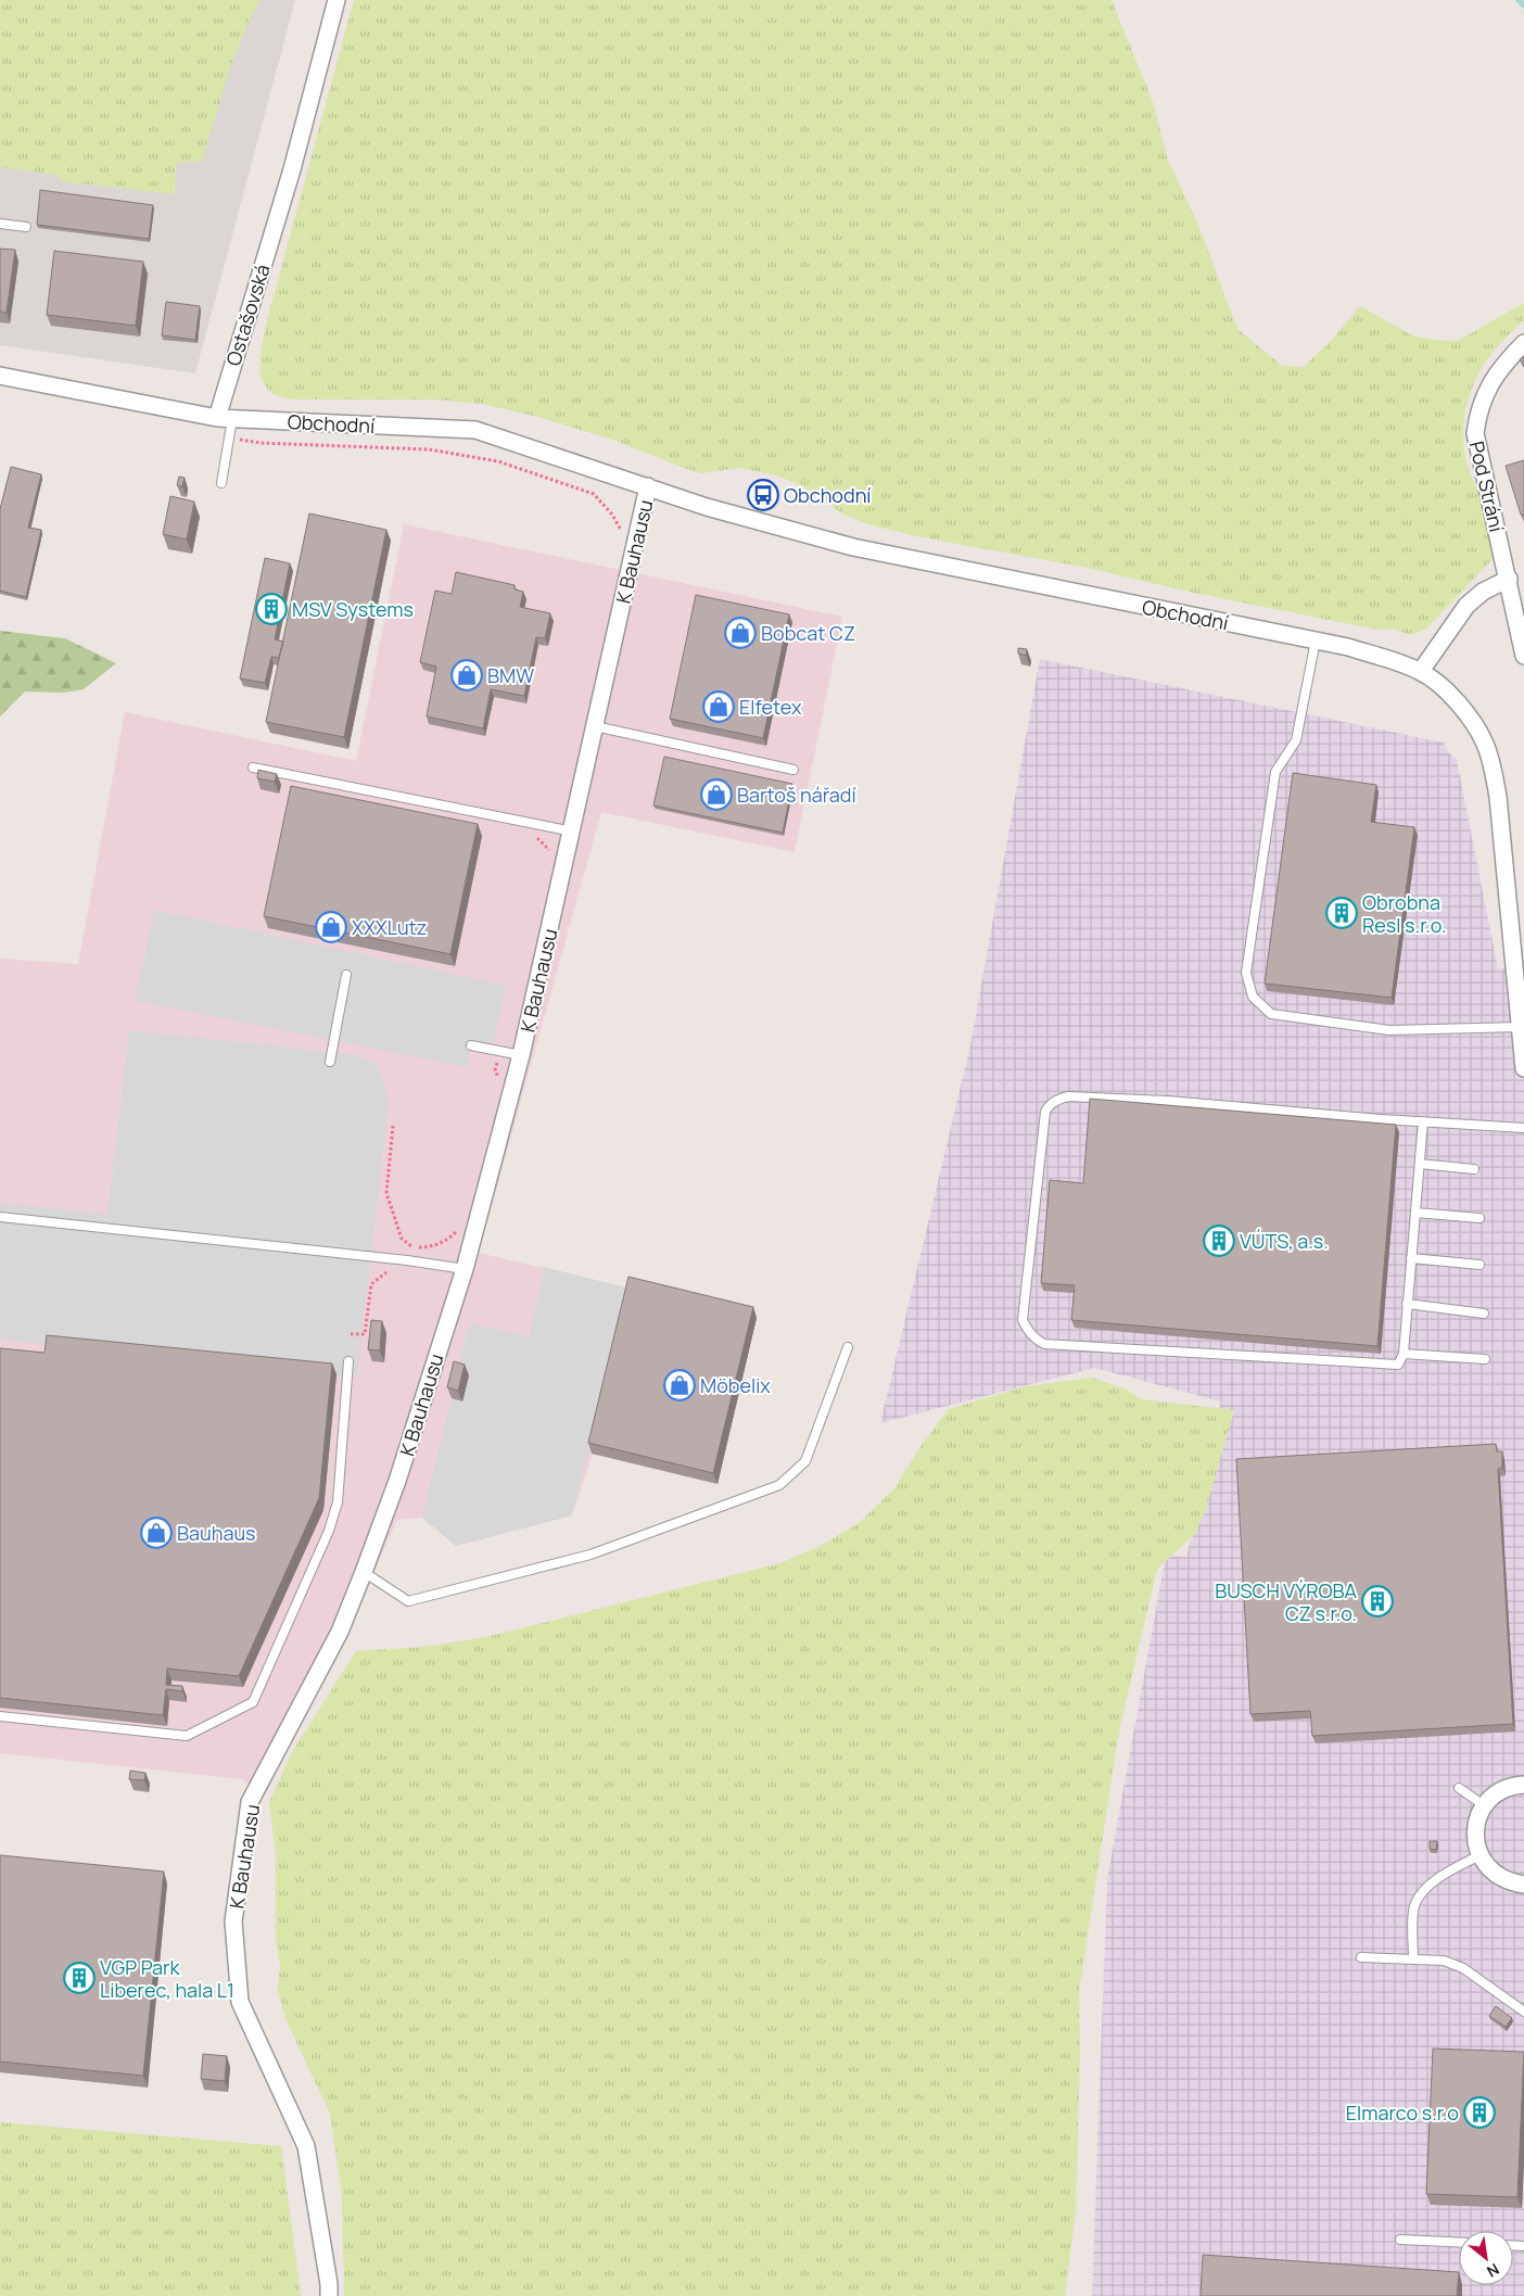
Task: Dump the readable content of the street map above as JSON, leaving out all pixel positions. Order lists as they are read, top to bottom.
{
  "streets": {
    "street": [
      "Ostašovská",
      "Obchodní",
      "Pod Strání",
      "K Bauhausu"
    ]
  },
  "crossings": [
    ["Ostašovská", "Obchodní"],
    ["Obchodní", "K Bauhausu"]
  ],
  "places": {
    "bus stop": ["Obchodní"],
    "building": [
      "MSV Systems",
      "Obrobna Resl s.r.o.",
      "VÚTS, a.s.",
      "BUSCH VÝROBA CZ s.r.o.",
      "VGP Park Liberec, hala L1",
      "Elmarco s.r.o"
    ],
    "shop": [
      "Bobcat CZ",
      "BMW",
      "Elfetex",
      "Bartoš nářadí",
      "XXXLutz",
      "Möbelix",
      "Bauhaus"
    ]
  },
  "north": "bottom right"
}
